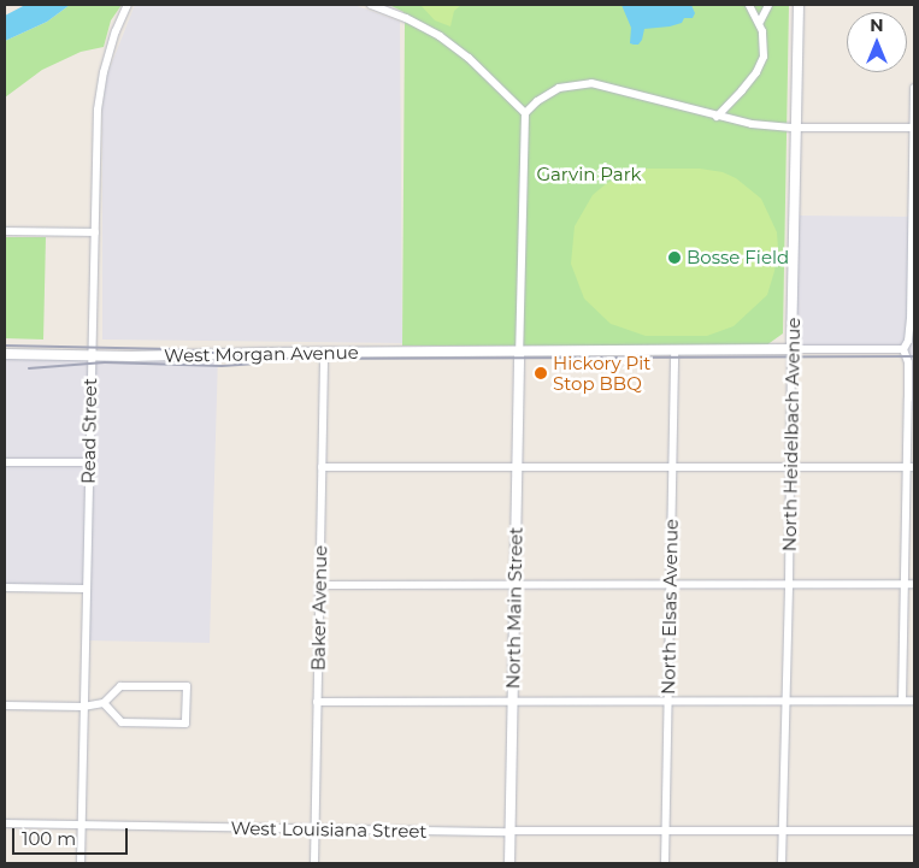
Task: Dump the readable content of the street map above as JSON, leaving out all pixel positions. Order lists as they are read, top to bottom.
{
  "streets": {
    "street": [
      "West Morgan Avenue",
      "Read Street",
      "North Heidelbach Avenue",
      "North Elsas Avenue",
      "Baker Avenue",
      "North Main Street",
      "West Louisiana Street"
    ]
  },
  "crossings": [
    ["West Morgan Avenue", "Read Street"],
    ["West Morgan Avenue", "North Heidelbach Avenue"],
    ["West Morgan Avenue", "North Elsas Avenue"],
    ["West Morgan Avenue", "Baker Avenue"],
    ["West Morgan Avenue", "North Main Street"],
    ["Read Street", "West Louisiana Street"],
    ["North Heidelbach Avenue", "West Louisiana Street"],
    ["North Elsas Avenue", "West Louisiana Street"],
    ["Baker Avenue", "West Louisiana Street"],
    ["North Main Street", "West Louisiana Street"]
  ],
  "parks": ["Garvin Park"],
  "places": ["Bosse Field", "Hickory Pit Stop BBQ"],
  "scale_bar": "100 m",
  "north": "top"
}
